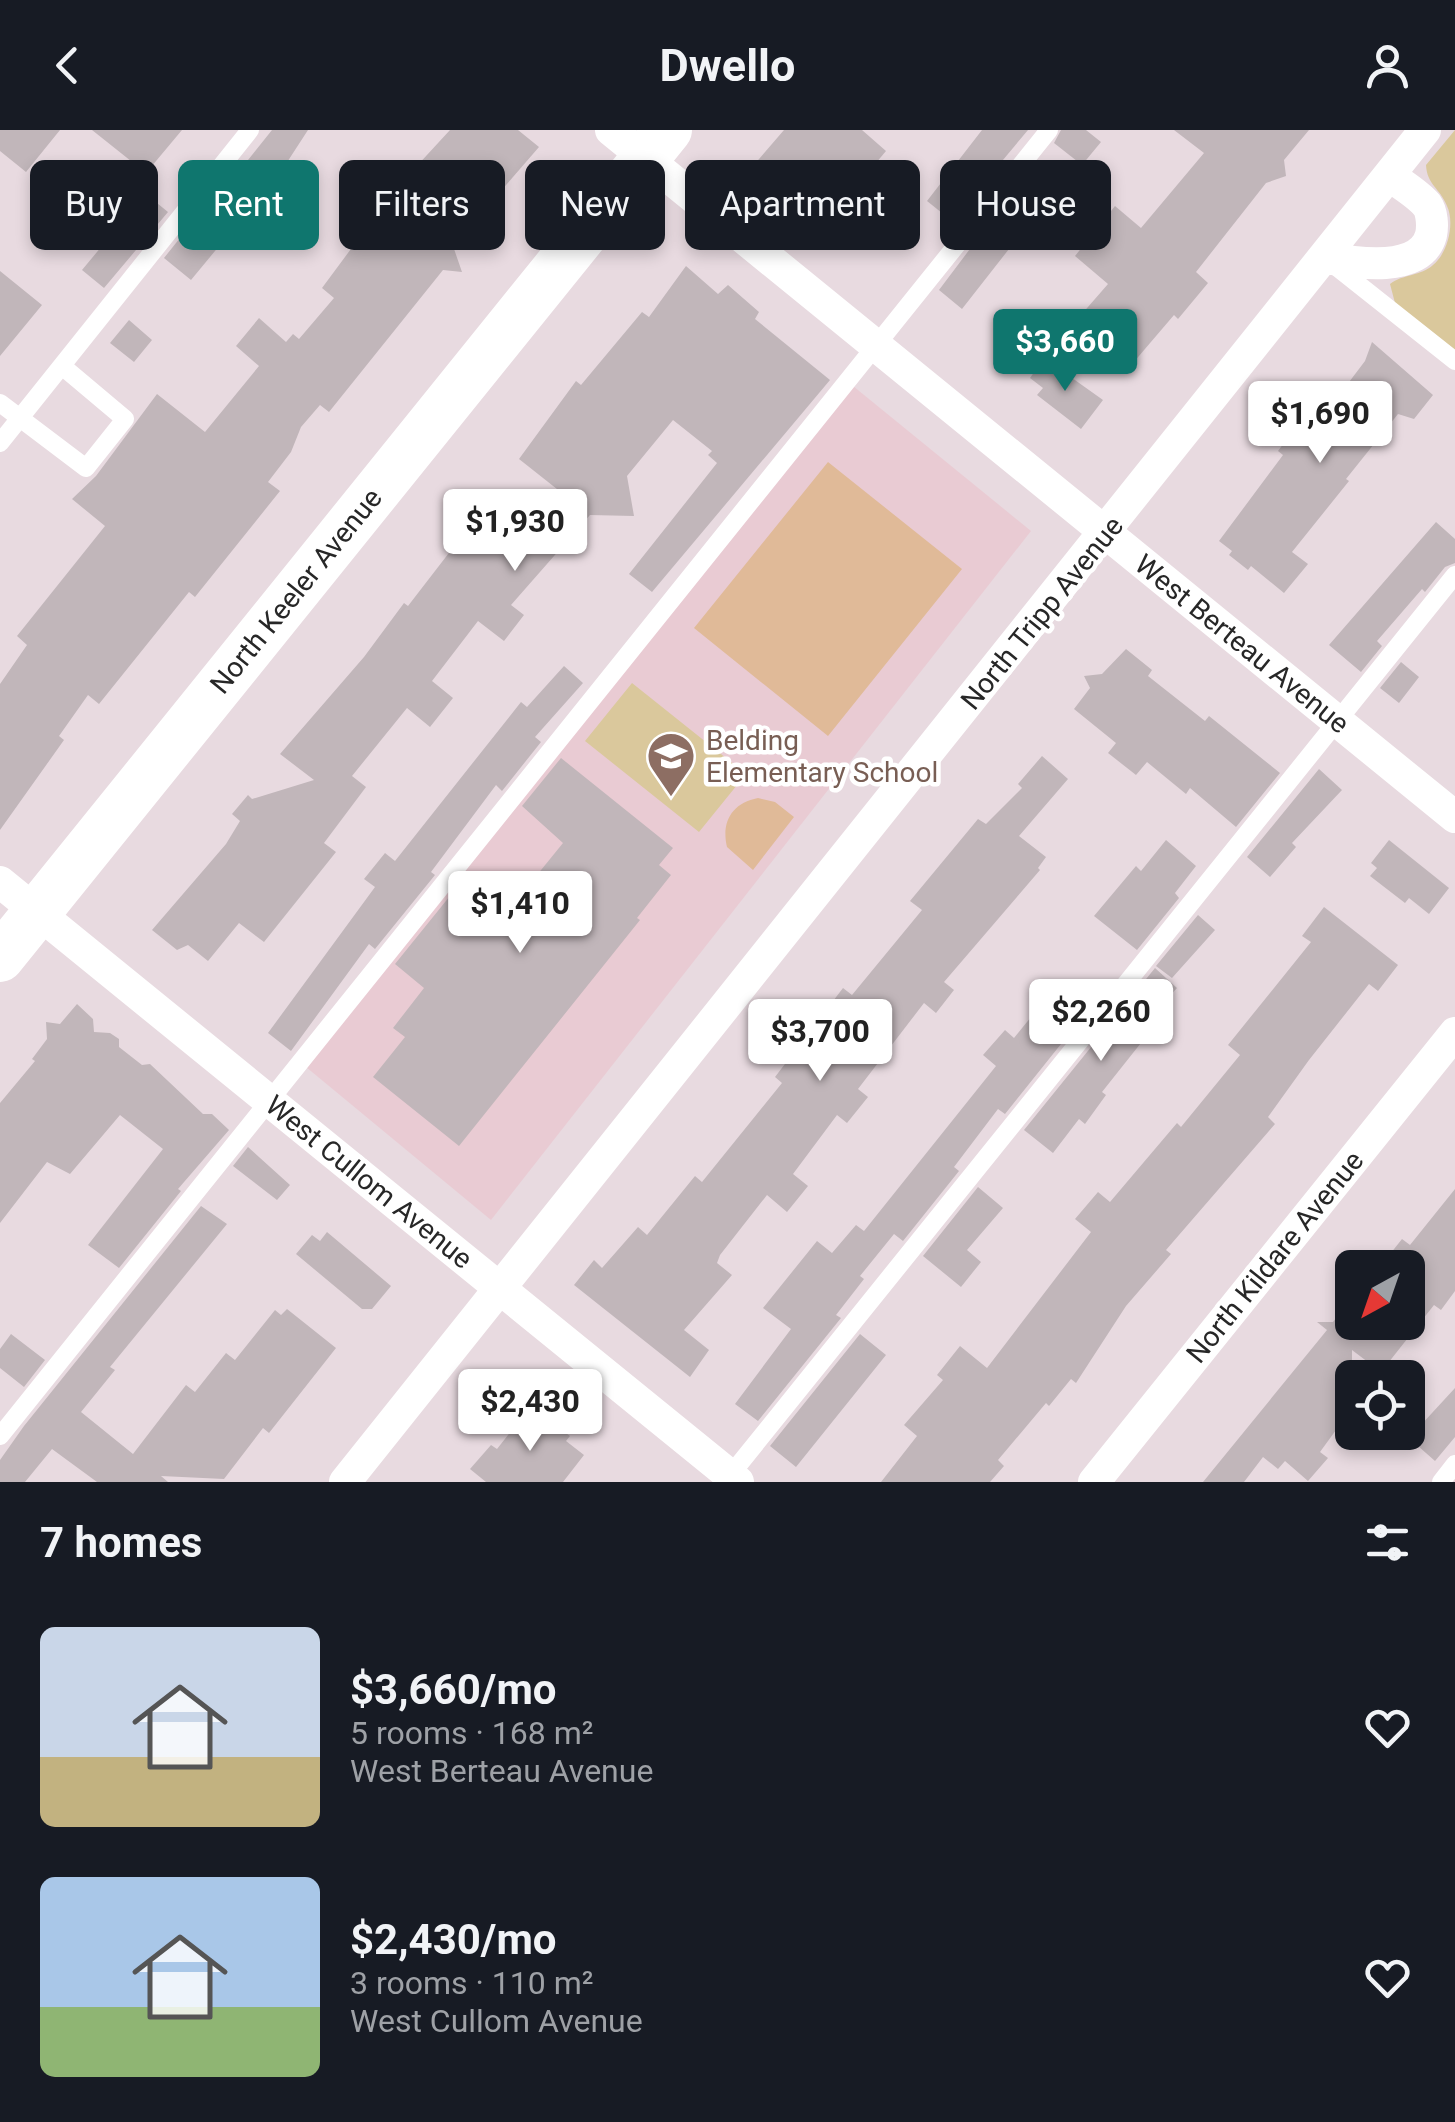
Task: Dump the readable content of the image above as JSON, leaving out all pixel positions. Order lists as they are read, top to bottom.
{
  "streets": {
    "street": [
      "North Keeler Avenue",
      "North Tripp Avenue",
      "West Berteau Avenue",
      "West Cullom Avenue",
      "North Kildare Avenue"
    ]
  },
  "crossings": [
    ["North Keeler Avenue", "West Berteau Avenue"],
    ["North Keeler Avenue", "West Cullom Avenue"],
    ["North Tripp Avenue", "West Berteau Avenue"],
    ["North Tripp Avenue", "West Cullom Avenue"]
  ],
  "places": {
    "school or university": ["Belding Elementary School"]
  },
  "north": "bottom left",
  "page": {
    "header": "Dwello",
    "chip": [
      "Buy",
      "Rent",
      "Filters",
      "New",
      "Apartment",
      "House"
    ],
    "price": [
      "$3,660",
      "$1,690",
      "$1,930",
      "$1,410",
      "$2,260",
      "$3,700",
      "$2,430"
    ],
    "heading": "7 homes",
    "list": [
      {
        "name": "$3,660/mo",
        "note": "5 rooms · 168 m² · West Berteau Avenue"
      },
      {
        "name": "$2,430/mo",
        "note": "3 rooms · 110 m² · West Cullom Avenue"
      }
    ]
  }
}
